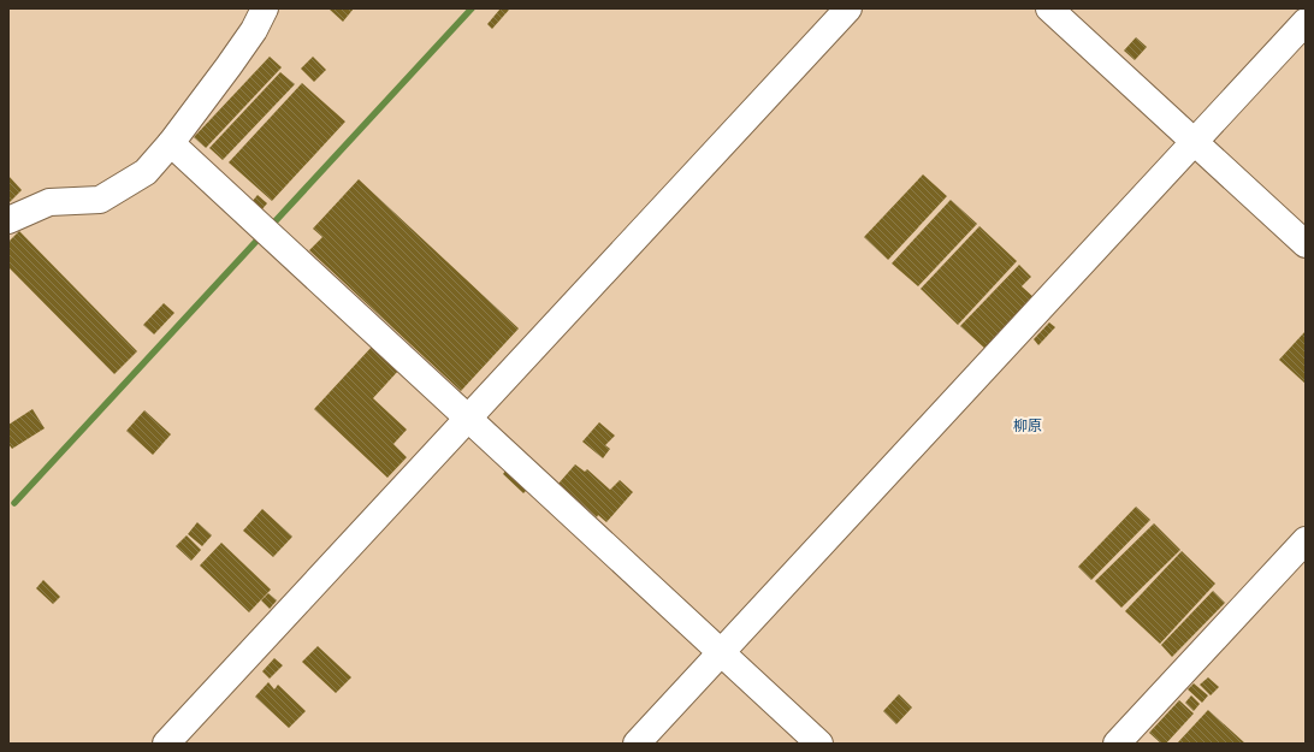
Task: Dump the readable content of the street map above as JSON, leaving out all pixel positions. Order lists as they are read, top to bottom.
{
  "districts": ["柳原"]
}
